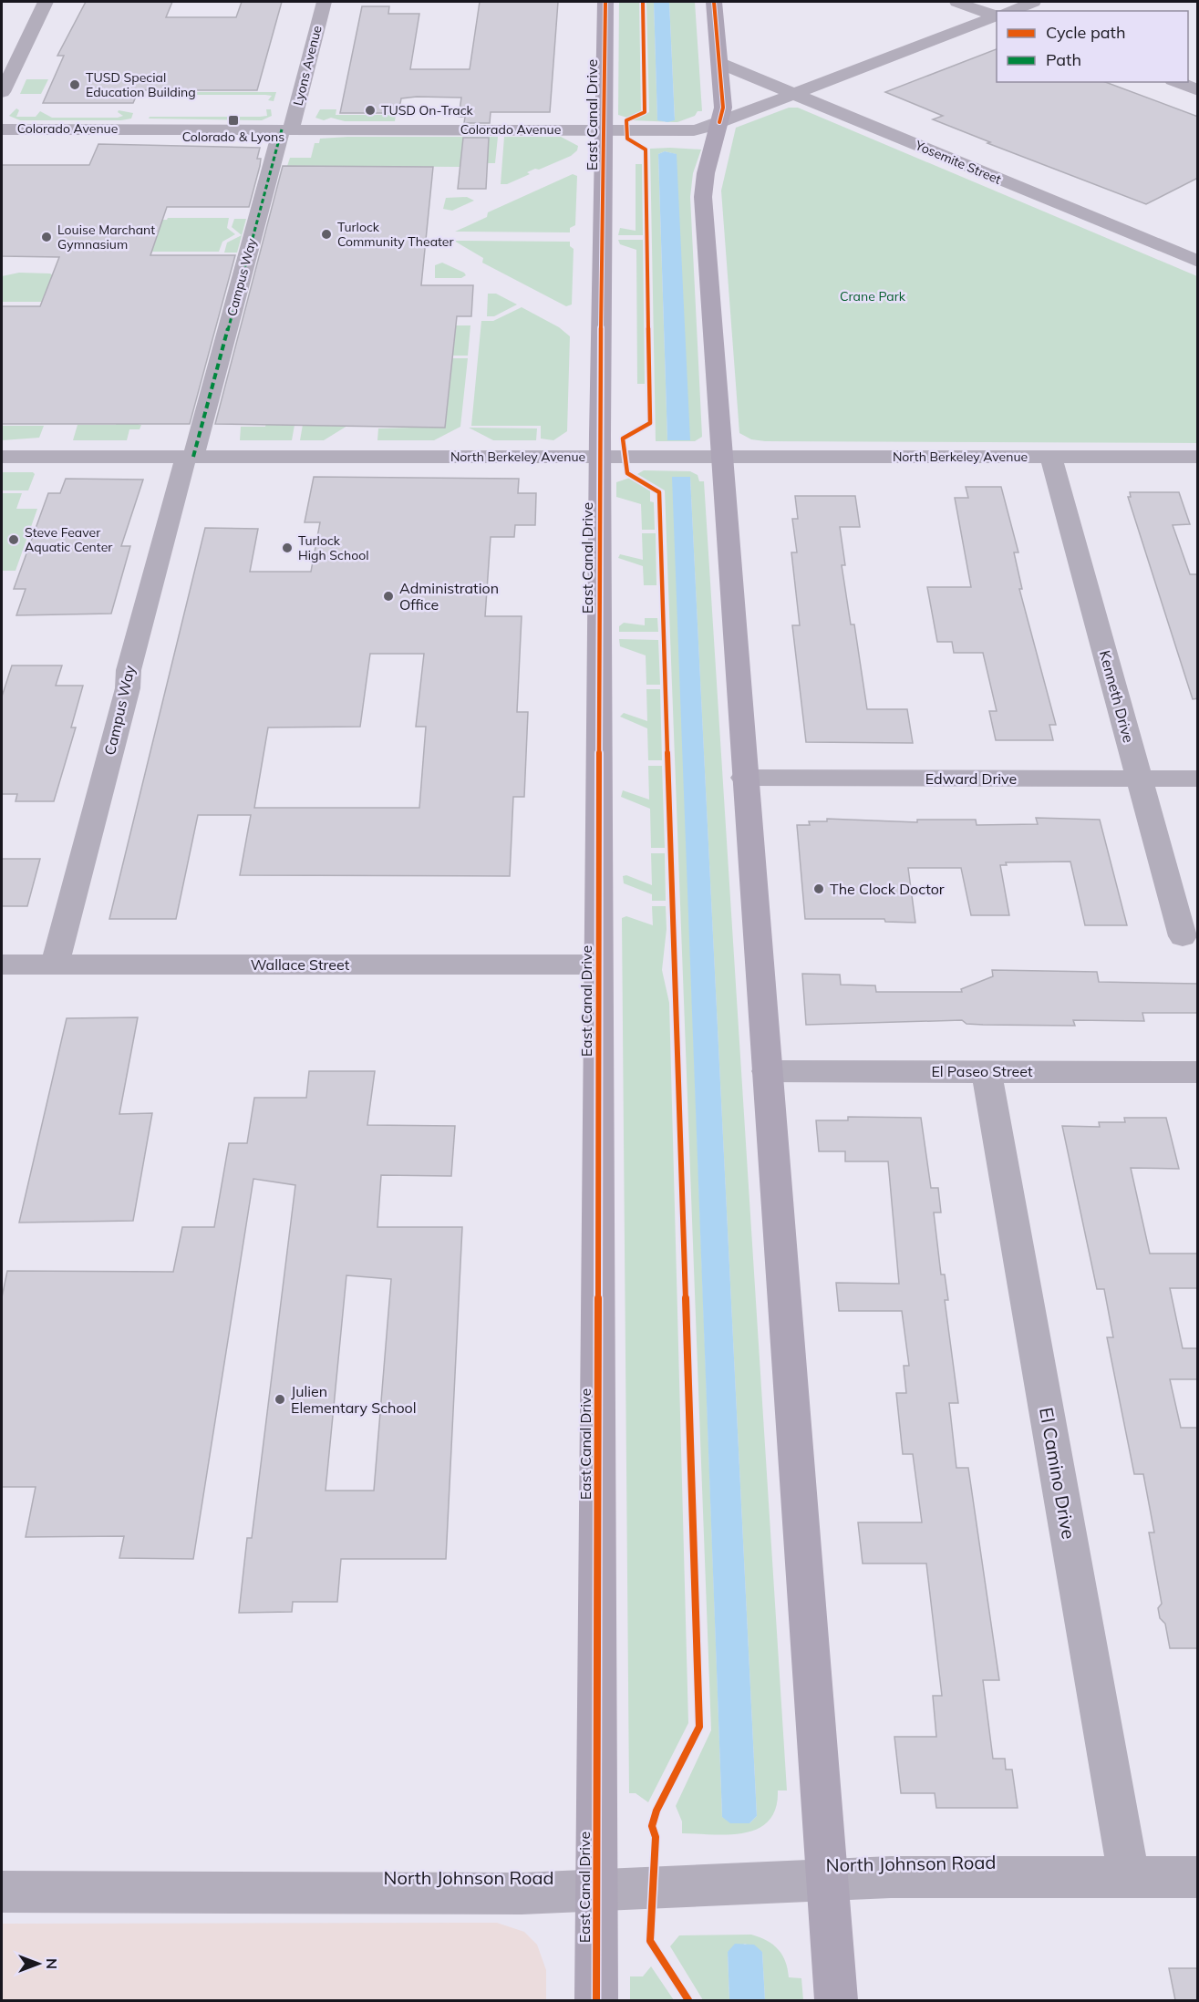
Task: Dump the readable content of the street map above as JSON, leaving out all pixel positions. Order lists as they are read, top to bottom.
{
  "streets": {
    "main road": ["East Canal Drive"],
    "street": [
      "Lyons Avenue",
      "Colorado Avenue",
      "Yosemite Street",
      "Campus Way",
      "North Berkeley Avenue",
      "Kenneth Drive",
      "Edward Drive",
      "Wallace Street",
      "El Paseo Street",
      "El Camino Drive",
      "North Johnson Road"
    ]
  },
  "crossings": [
    ["Lyons Avenue", "Colorado Avenue"],
    ["Lyons Avenue", "Campus Way"],
    ["East Canal Drive", "Colorado Avenue"],
    ["East Canal Drive", "North Berkeley Avenue"],
    ["East Canal Drive", "Wallace Street"],
    ["East Canal Drive", "North Johnson Road"],
    ["Colorado Avenue", "Yosemite Street"],
    ["Colorado Avenue", "Campus Way"],
    ["Campus Way", "North Berkeley Avenue"],
    ["Campus Way", "Wallace Street"],
    ["North Berkeley Avenue", "Kenneth Drive"],
    ["Kenneth Drive", "Edward Drive"],
    ["El Paseo Street", "El Camino Drive"],
    ["El Camino Drive", "North Johnson Road"]
  ],
  "parks": ["Crane Park"],
  "places": {
    "other": [
      "TUSD Special Education Building",
      "TUSD On-Track",
      "Turlock Community Theater",
      "Louise Marchant Gymnasium",
      "Steve Feaver Aquatic Center",
      "Turlock High School",
      "Administration Office",
      "The Clock Doctor",
      "Julien Elementary School"
    ],
    "transit": ["Colorado & Lyons"]
  },
  "legend": ["Cycle path", "Path"],
  "north": "right"
}
